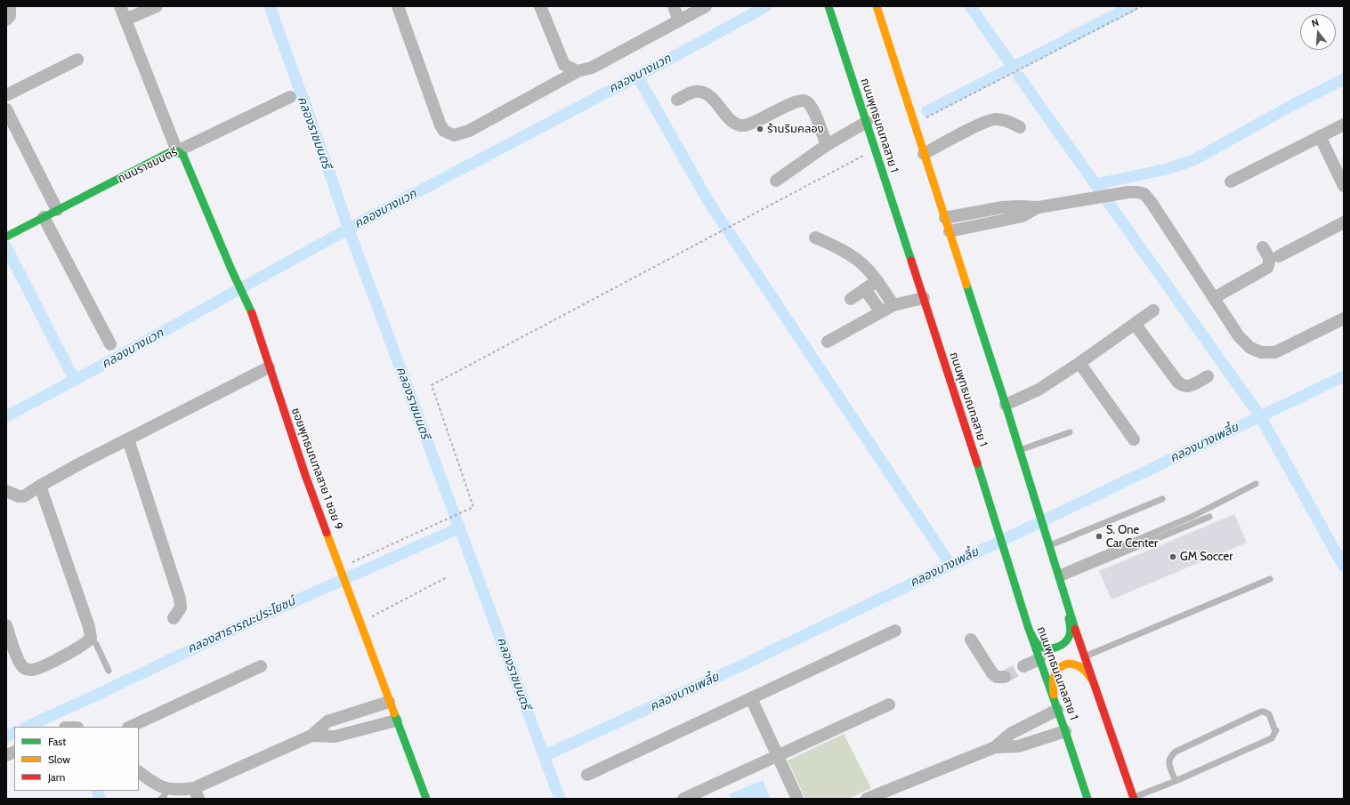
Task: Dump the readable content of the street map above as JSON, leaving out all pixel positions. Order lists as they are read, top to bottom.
{
  "streets": {
    "main road": ["ถนนพุทธมณฑลสาย 1", "ถนนราชมนตรี", "ซอยพุทธมณฑลสาย 1 ซอย 9"]
  },
  "crossings": [
    ["ถนนราชมนตรี", "ซอยพุทธมณฑลสาย 1 ซอย 9"]
  ],
  "water": [
    "คลองบางแวก",
    "คลองราชมนตรี",
    "คลองบางเพลี้ย",
    "คลองสาธารณะประโยชน์"
  ],
  "places": ["ร้านริมคลอง", "S. One Car Center", "GM Soccer"],
  "legend": ["Fast", "Slow", "Jam"],
  "north": "top"
}
